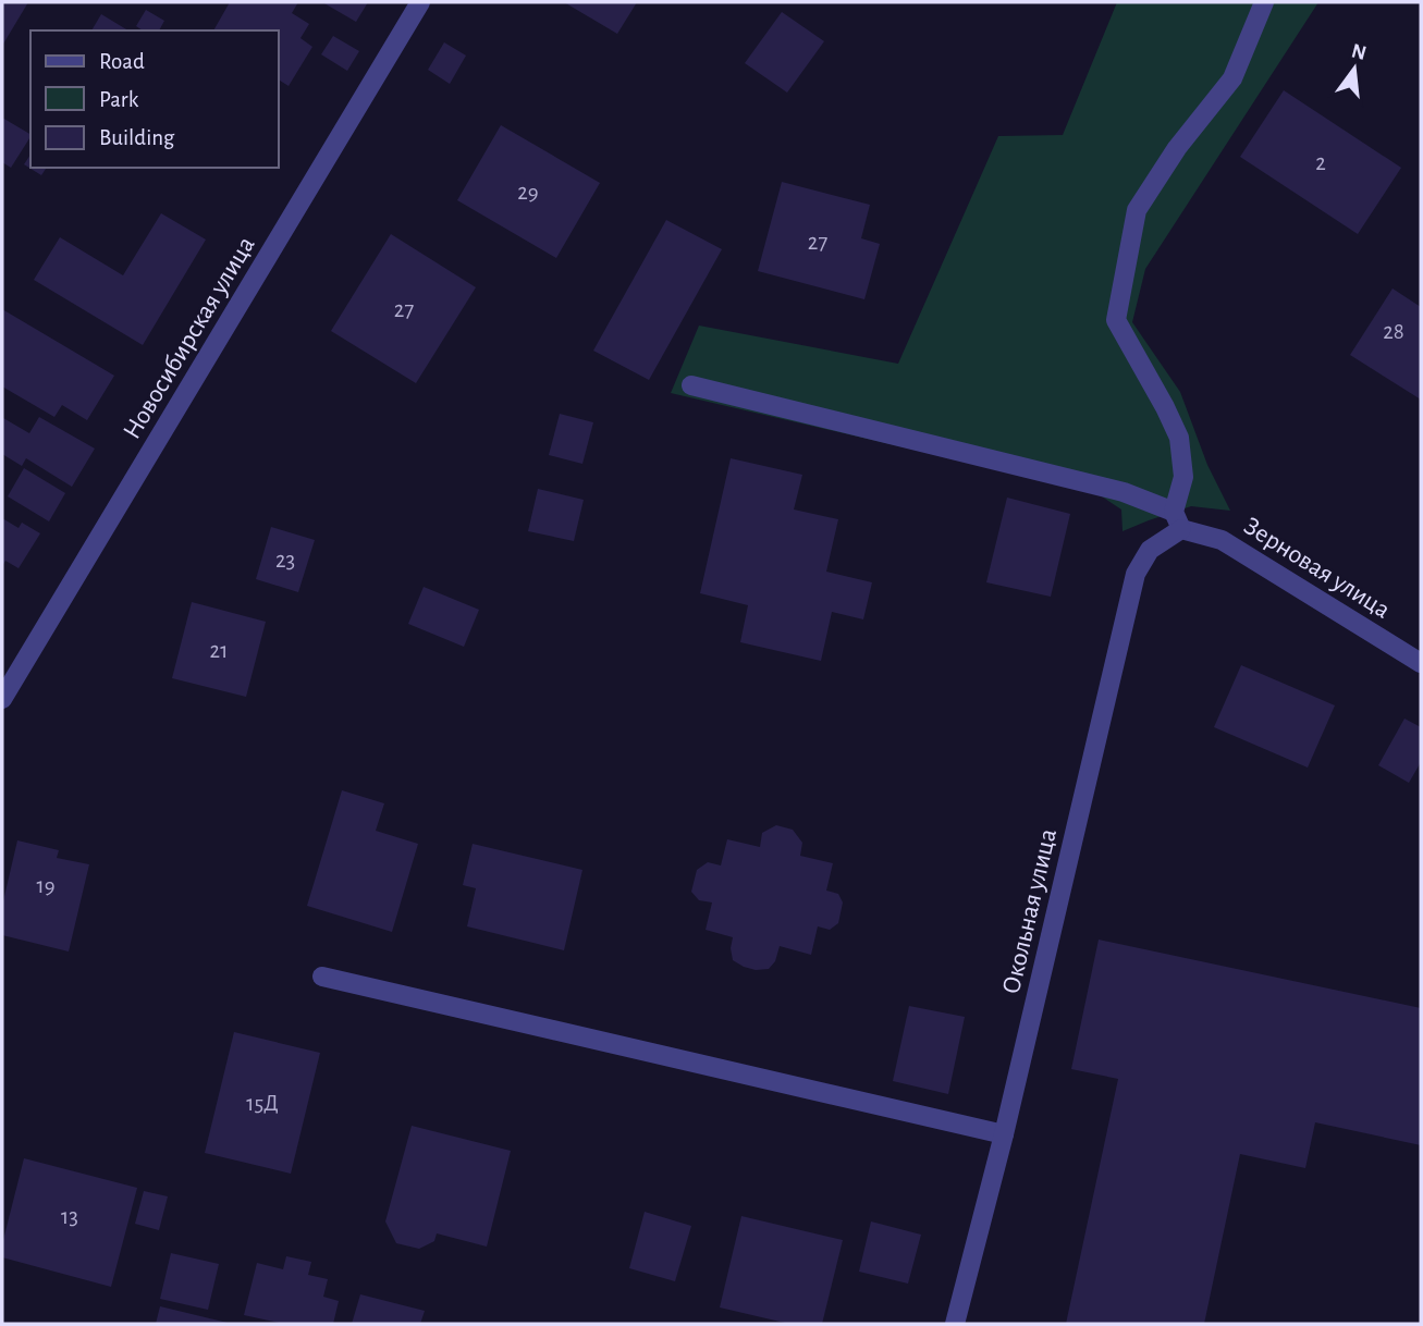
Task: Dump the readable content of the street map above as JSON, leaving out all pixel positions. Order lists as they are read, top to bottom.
{
  "streets": {
    "street": ["Новосибирская улица", "Зерновая улица", "Окольная улица"]
  },
  "crossings": [
    ["Зерновая улица", "Окольная улица"]
  ],
  "house_numbers": [
    "2",
    "29",
    "27",
    "27",
    "28",
    "23",
    "21",
    "19",
    "15Д",
    "13"
  ],
  "legend": ["Road", "Park", "Building"],
  "north": "top"
}
